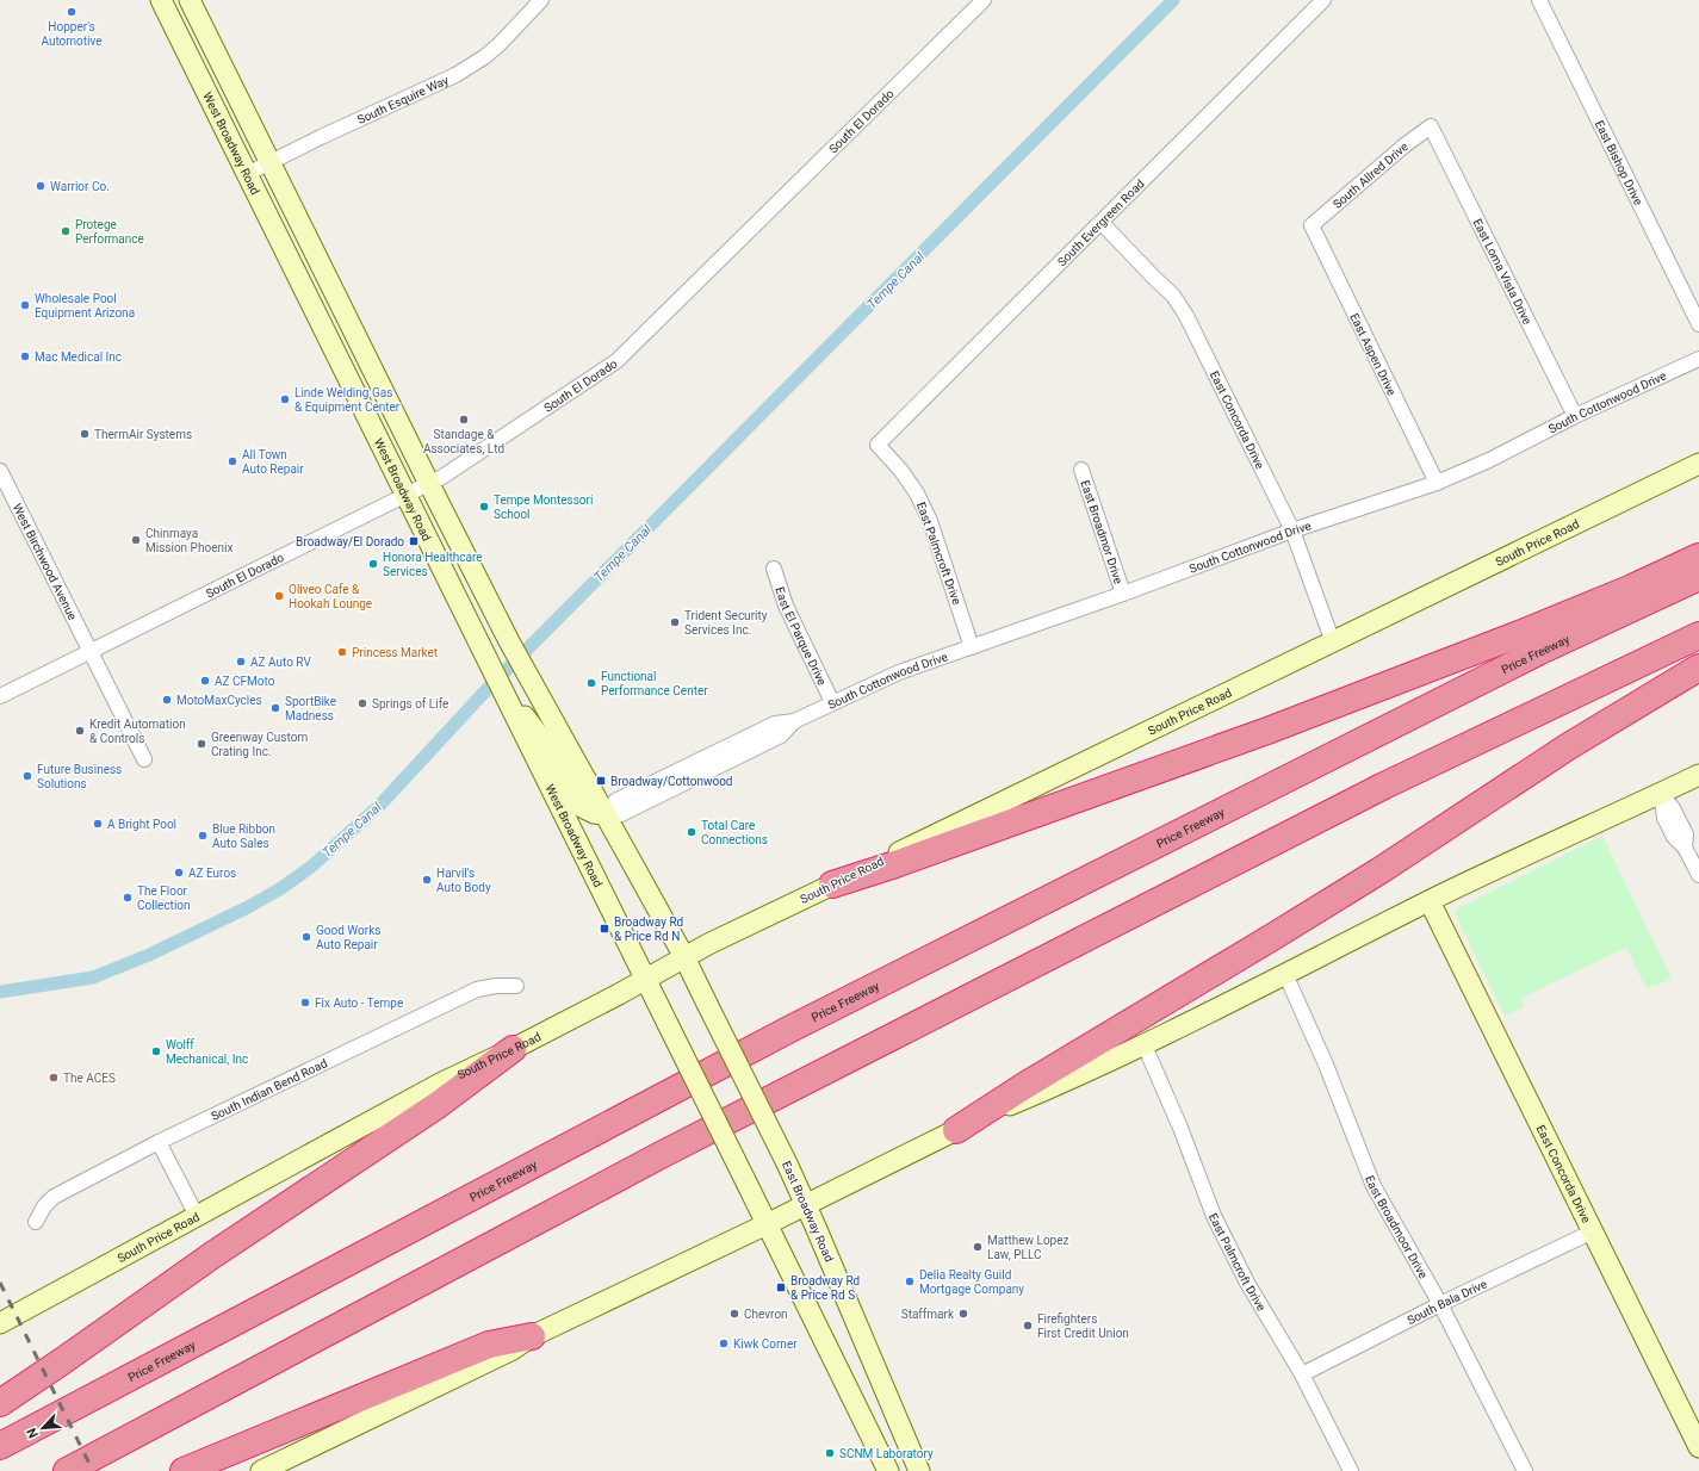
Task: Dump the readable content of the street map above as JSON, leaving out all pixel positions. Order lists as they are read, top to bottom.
{
  "streets": {
    "highway": ["Price Freeway"],
    "main road": [
      "West Broadway Road",
      "East Concorda Drive",
      "South Price Road",
      "East Broadway Road"
    ],
    "street": [
      "South Esquire Way",
      "South El Dorado",
      "East Bishop Drive",
      "South Allred Drive",
      "South Evergreen Road",
      "East Loma Vista Drive",
      "East Aspen Drive",
      "South Cottonwood Drive",
      "East Broadmor Drive",
      "East Palmcroft Drive",
      "West Birchwood Avenue",
      "East El Parque Drive",
      "South Indian Bend Road",
      "East Broadmoor Drive",
      "South Bala Drive"
    ]
  },
  "crossings": [
    ["South Esquire Way", "West Broadway Road"],
    ["South El Dorado", "West Broadway Road"],
    ["South El Dorado", "West Birchwood Avenue"],
    ["West Broadway Road", "South Price Road"],
    ["South Allred Drive", "East Loma Vista Drive"],
    ["South Allred Drive", "East Aspen Drive"],
    ["South Evergreen Road", "East Concorda Drive"],
    ["South Evergreen Road", "East Palmcroft Drive"],
    ["East Loma Vista Drive", "South Cottonwood Drive"],
    ["East Aspen Drive", "South Cottonwood Drive"],
    ["South Cottonwood Drive", "East Concorda Drive"],
    ["South Cottonwood Drive", "East Broadmor Drive"],
    ["South Cottonwood Drive", "East Palmcroft Drive"],
    ["South Cottonwood Drive", "East El Parque Drive"],
    ["East Concorda Drive", "South Price Road"],
    ["East Concorda Drive", "South Bala Drive"],
    ["South Price Road", "East Broadway Road"],
    ["East Palmcroft Drive", "South Bala Drive"],
    ["East Broadmoor Drive", "South Bala Drive"]
  ],
  "water": ["Tempe Canal"],
  "places": {
    "other": [
      "Hopper's Automotive",
      "Warrior Co.",
      "Protege Performance",
      "Wholesale Pool Equipment Arizona",
      "Mac Medical Inc",
      "Linde Welding Gas & Equipment Center",
      "Standage & Associates, Ltd",
      "ThermAir Systems",
      "All Town Auto Repair",
      "Tempe Montessori School",
      "Chinmaya Mission Phoenix",
      "Honora Healthcare Services",
      "Oliveo Cafe & Hookah Lounge",
      "Trident Security Services Inc.",
      "Princess Market",
      "AZ Auto RV",
      "AZ CFMoto",
      "Functional Performance Center",
      "MotoMaxCycles",
      "Springs of Life",
      "SportBike Madness",
      "Kredit Automation & Controls",
      "Greenway Custom Crating Inc.",
      "Future Business Solutions",
      "A Bright Pool",
      "Total Care Connections",
      "Blue Ribbon Auto Sales",
      "AZ Euros",
      "Harvil's Auto Body",
      "The Floor Collection",
      "Good Works Auto Repair",
      "Fix Auto - Tempe",
      "Wolff Mechanical, Inc",
      "The ACES",
      "Matthew Lopez Law, PLLC",
      "Delia Realty Guild Mortgage Company",
      "Chevron",
      "Staffmark",
      "Firefighters First Credit Union",
      "Kiwk Corner",
      "SCNM Laboratory"
    ],
    "transit": [
      "Broadway/El Dorado",
      "Broadway/Cottonwood",
      "Broadway Rd & Price Rd N",
      "Broadway Rd & Price Rd S"
    ]
  },
  "north": "bottom left"
}
